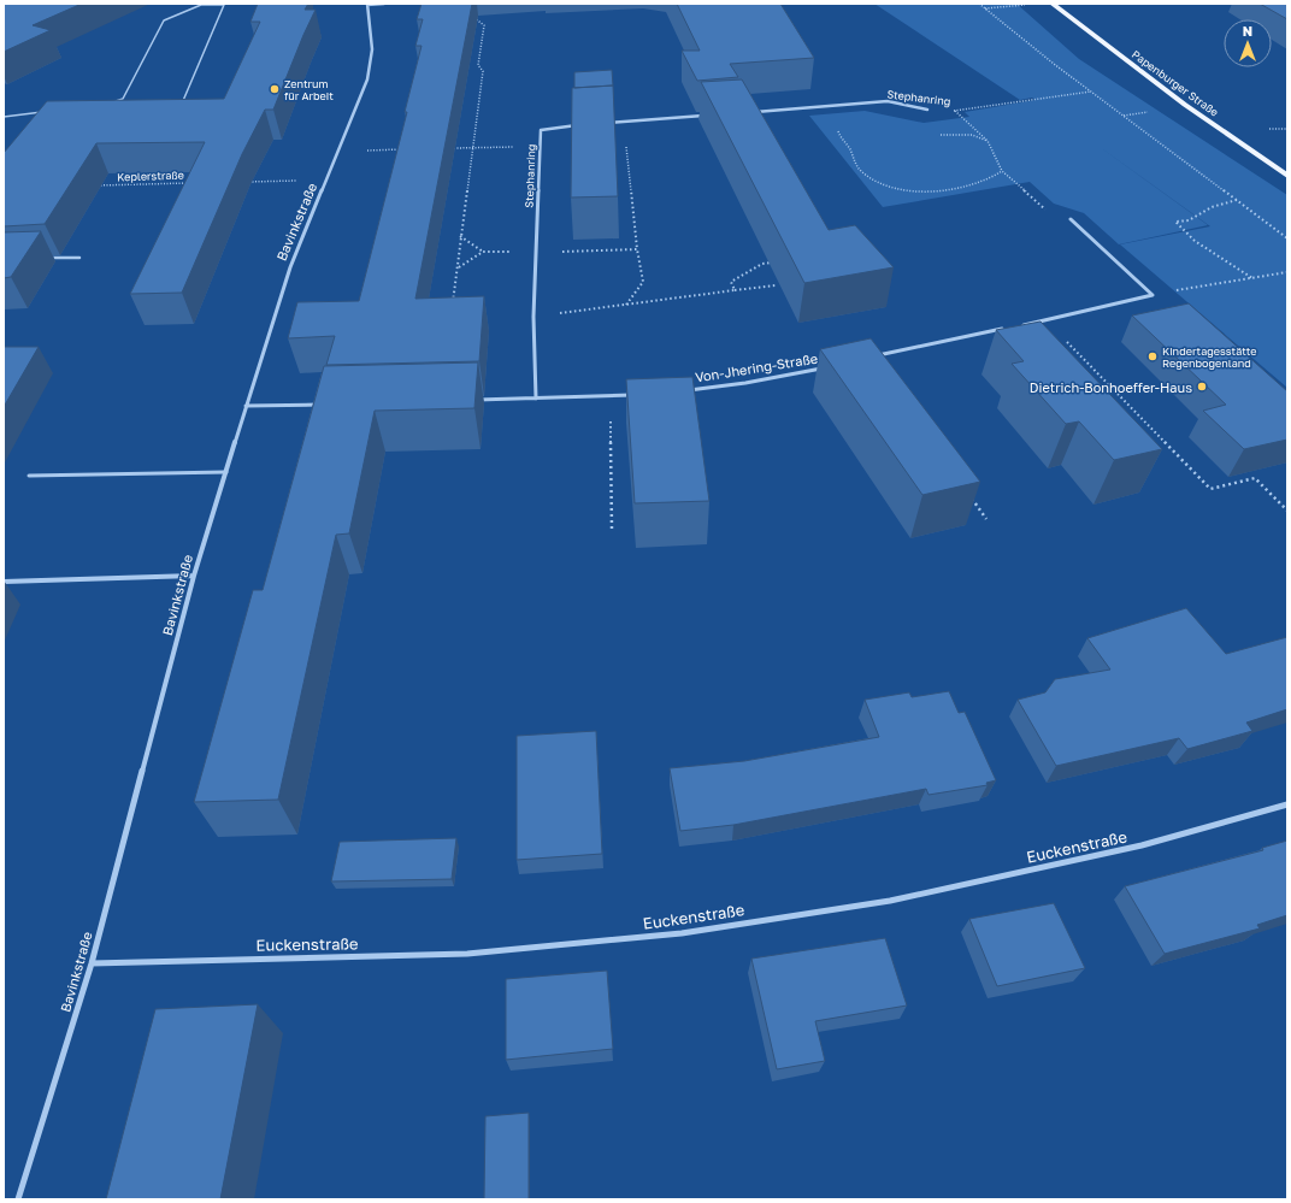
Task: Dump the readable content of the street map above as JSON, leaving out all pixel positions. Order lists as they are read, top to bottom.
{
  "streets": {
    "main road": ["Papenburger Straße"],
    "street": [
      "Stephanring",
      "Bavinkstraße",
      "Von-Jhering-Straße",
      "Euckenstraße"
    ],
    "path": ["Keplerstraße"]
  },
  "crossings": [
    ["Bavinkstraße", "Euckenstraße"]
  ],
  "places": ["Zentrum für Arbeit", "Kindertagesstätte Regenbogenland", "Dietrich-Bonhoeffer-Haus"],
  "north": "top"
}
